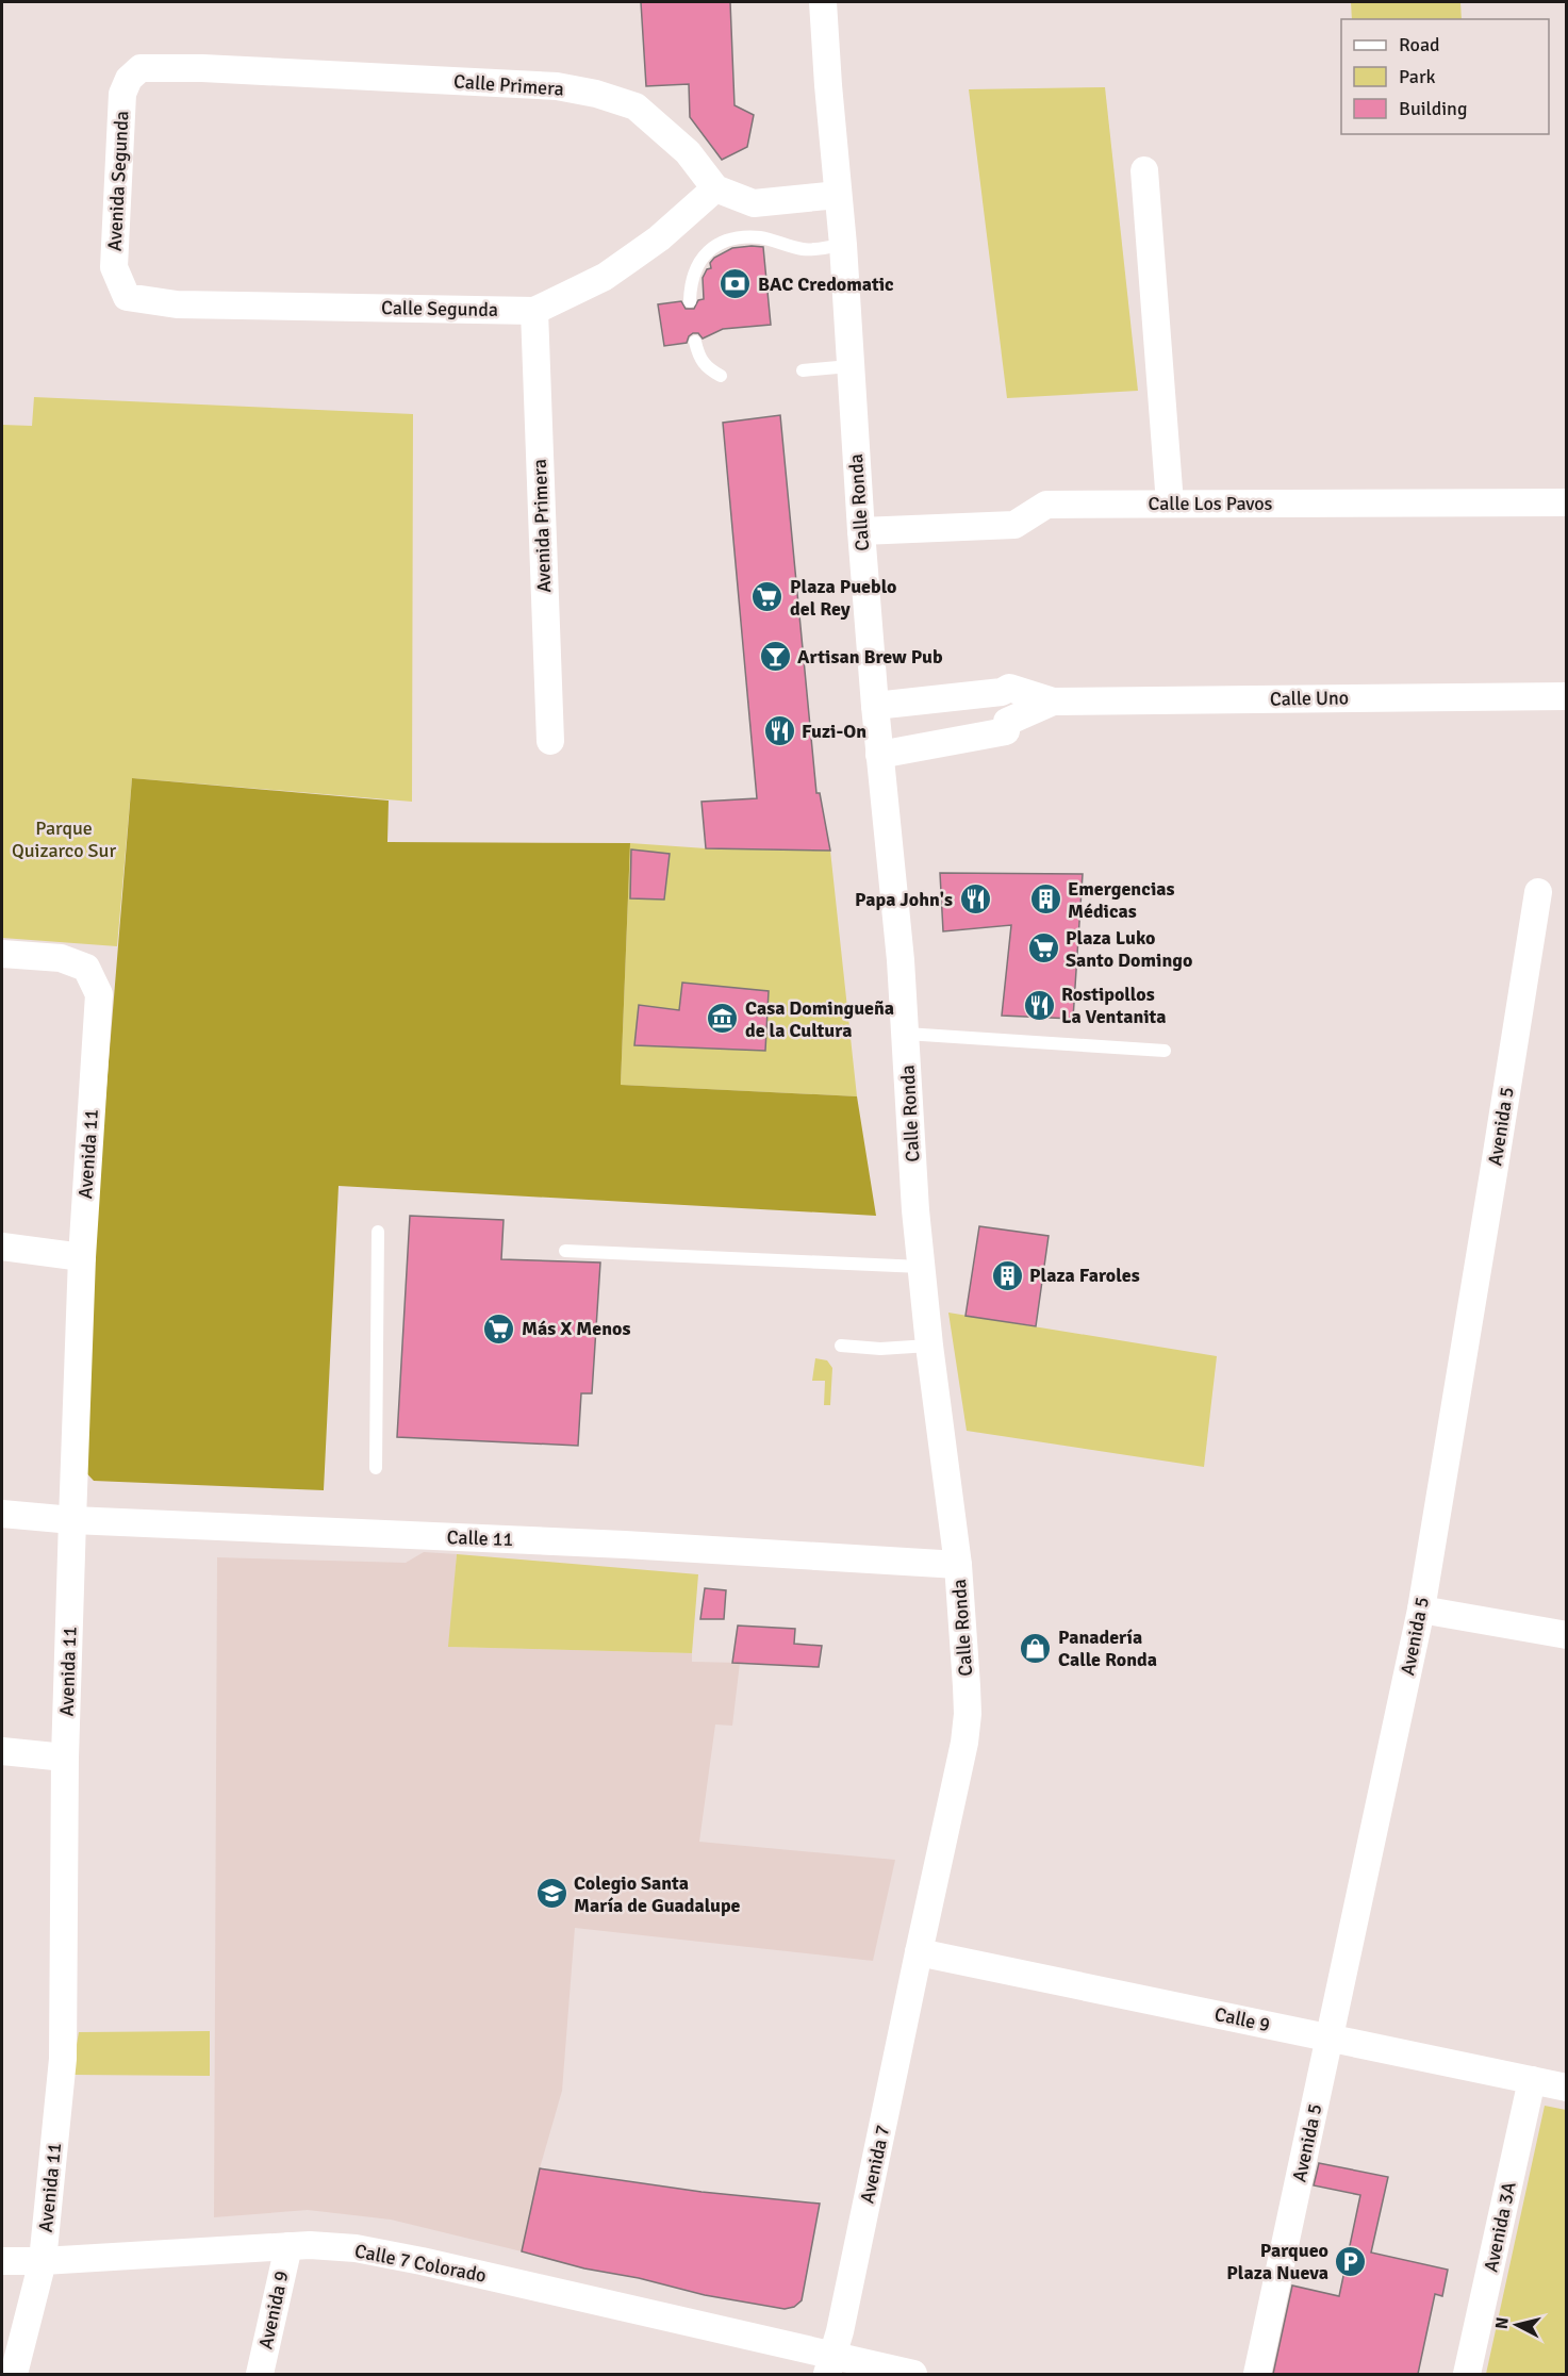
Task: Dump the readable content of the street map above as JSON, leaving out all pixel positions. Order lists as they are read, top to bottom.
{
  "streets": {
    "street": [
      "Calle Primera",
      "Avenida Segunda",
      "Calle Segunda",
      "Calle Ronda",
      "Calle Los Pavos",
      "Avenida Primera",
      "Calle Uno",
      "Avenida 5",
      "Avenida 11",
      "Calle 11",
      "Calle 9",
      "Avenida 7",
      "Avenida 3A",
      "Calle 7 Colorado",
      "Avenida 9"
    ]
  },
  "crossings": [
    ["Calle Primera", "Avenida Segunda"],
    ["Calle Primera", "Calle Segunda"],
    ["Avenida Segunda", "Calle Segunda"],
    ["Calle Segunda", "Avenida Primera"],
    ["Calle Ronda", "Calle Los Pavos"],
    ["Calle Ronda", "Calle Uno"],
    ["Calle Ronda", "Calle 11"],
    ["Calle Ronda", "Calle 9"],
    ["Calle Ronda", "Avenida 7"],
    ["Avenida 5", "Calle 9"],
    ["Avenida 11", "Calle 11"],
    ["Avenida 11", "Calle 7 Colorado"],
    ["Calle 9", "Avenida 7"],
    ["Calle 9", "Avenida 3A"],
    ["Avenida 7", "Calle 7 Colorado"],
    ["Calle 7 Colorado", "Avenida 9"]
  ],
  "parks": ["Parque Quizarco Sur"],
  "places": {
    "bank": ["BAC Credomatic"],
    "supermarket": ["Plaza Pueblo del Rey", "Plaza Luko Santo Domingo", "Más X Menos"],
    "bar": ["Artisan Brew Pub"],
    "restaurant": ["Fuzi-On", "Papa John's", "Rostipollos La Ventanita"],
    "building": ["Emergencias Médicas", "Plaza Faroles"],
    "museum": ["Casa Domingueña de la Cultura"],
    "shop": ["Panadería Calle Ronda"],
    "school or university": ["Colegio Santa María de Guadalupe"],
    "parking": ["Parqueo Plaza Nueva"]
  },
  "legend": ["Road", "Park", "Building"],
  "north": "left"
}
